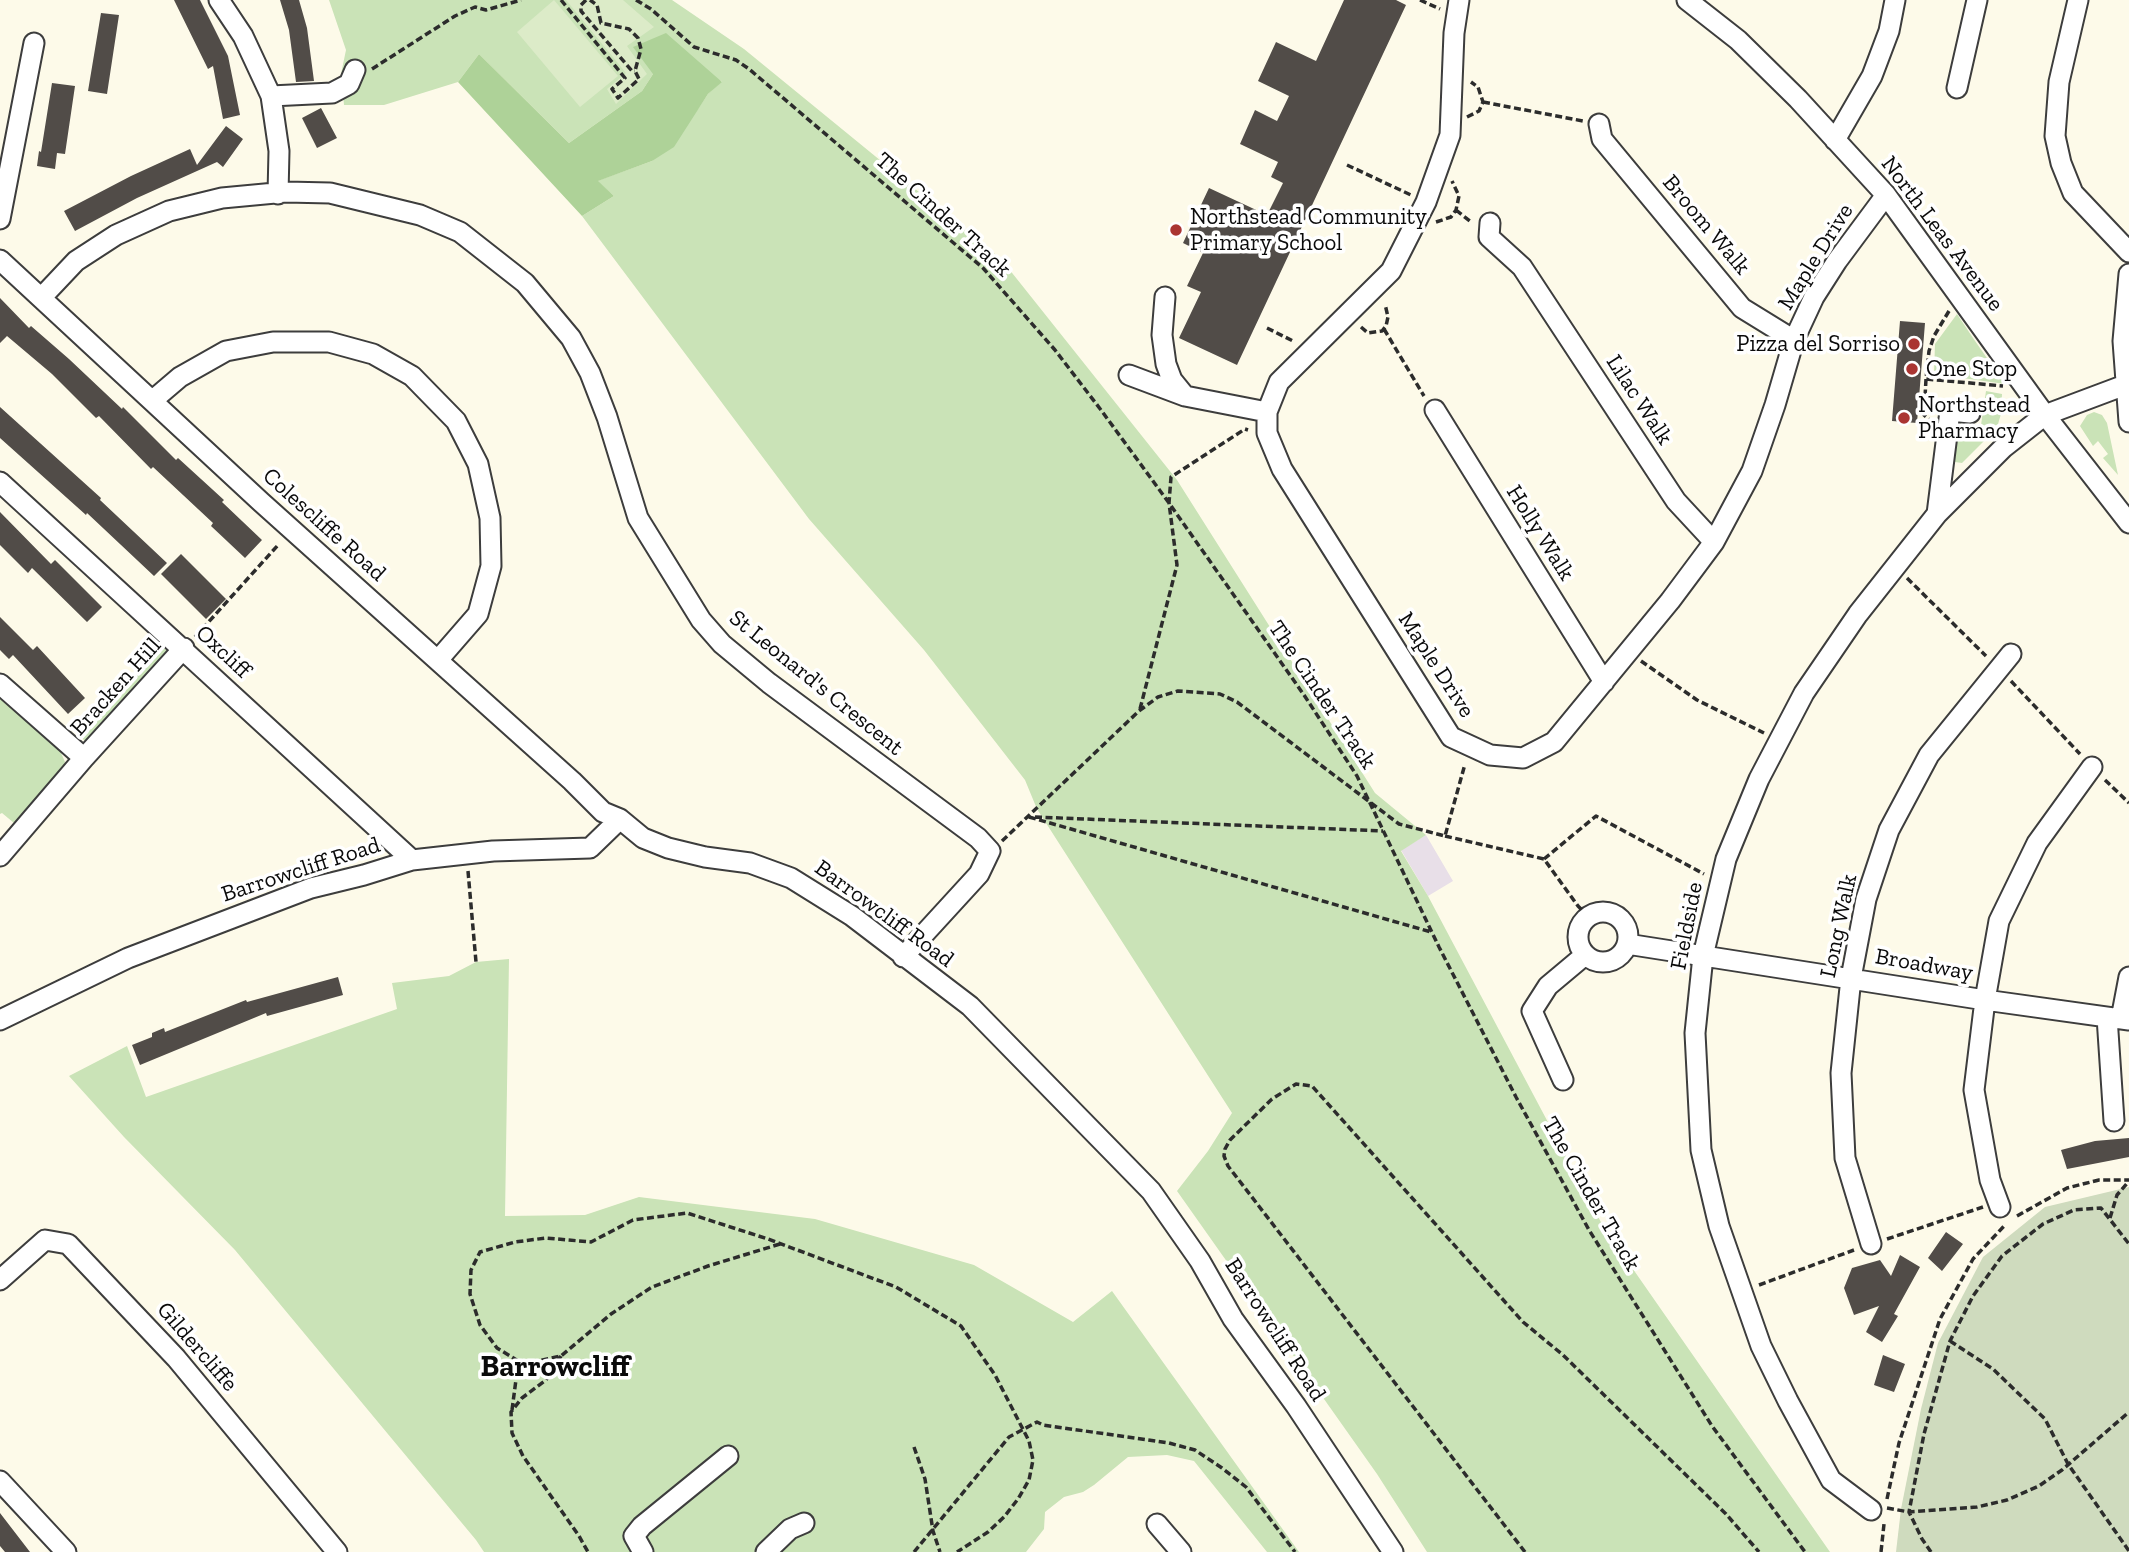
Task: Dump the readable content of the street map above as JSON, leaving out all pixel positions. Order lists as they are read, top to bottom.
{
  "streets": {
    "street": [
      "Broom Walk",
      "North Leas Avenue",
      "Maple Drive",
      "Lilac Walk",
      "Colescliffe Road",
      "Holly Walk",
      "Oxcliff",
      "St Leonard's Crescent",
      "Bracken Hill",
      "Barrowcliff Road",
      "Fieldside",
      "Long Walk",
      "Broadway",
      "Gildercliffe"
    ],
    "path": ["The Cinder Track"]
  },
  "crossings": [
    ["Broom Walk", "Maple Drive"],
    ["North Leas Avenue", "Maple Drive"],
    ["North Leas Avenue", "Fieldside"],
    ["Maple Drive", "Lilac Walk"],
    ["Maple Drive", "Holly Walk"],
    ["Colescliffe Road", "St Leonard's Crescent"],
    ["Colescliffe Road", "Barrowcliff Road"],
    ["Oxcliff", "Bracken Hill"],
    ["Oxcliff", "Barrowcliff Road"],
    ["Fieldside", "Broadway"],
    ["Long Walk", "Broadway"]
  ],
  "districts": ["Barrowcliff"],
  "places": [
    "Northstead Community Primary School",
    "Pizza del Sorriso",
    "One Stop",
    "Northstead Pharmacy"
  ]
}
